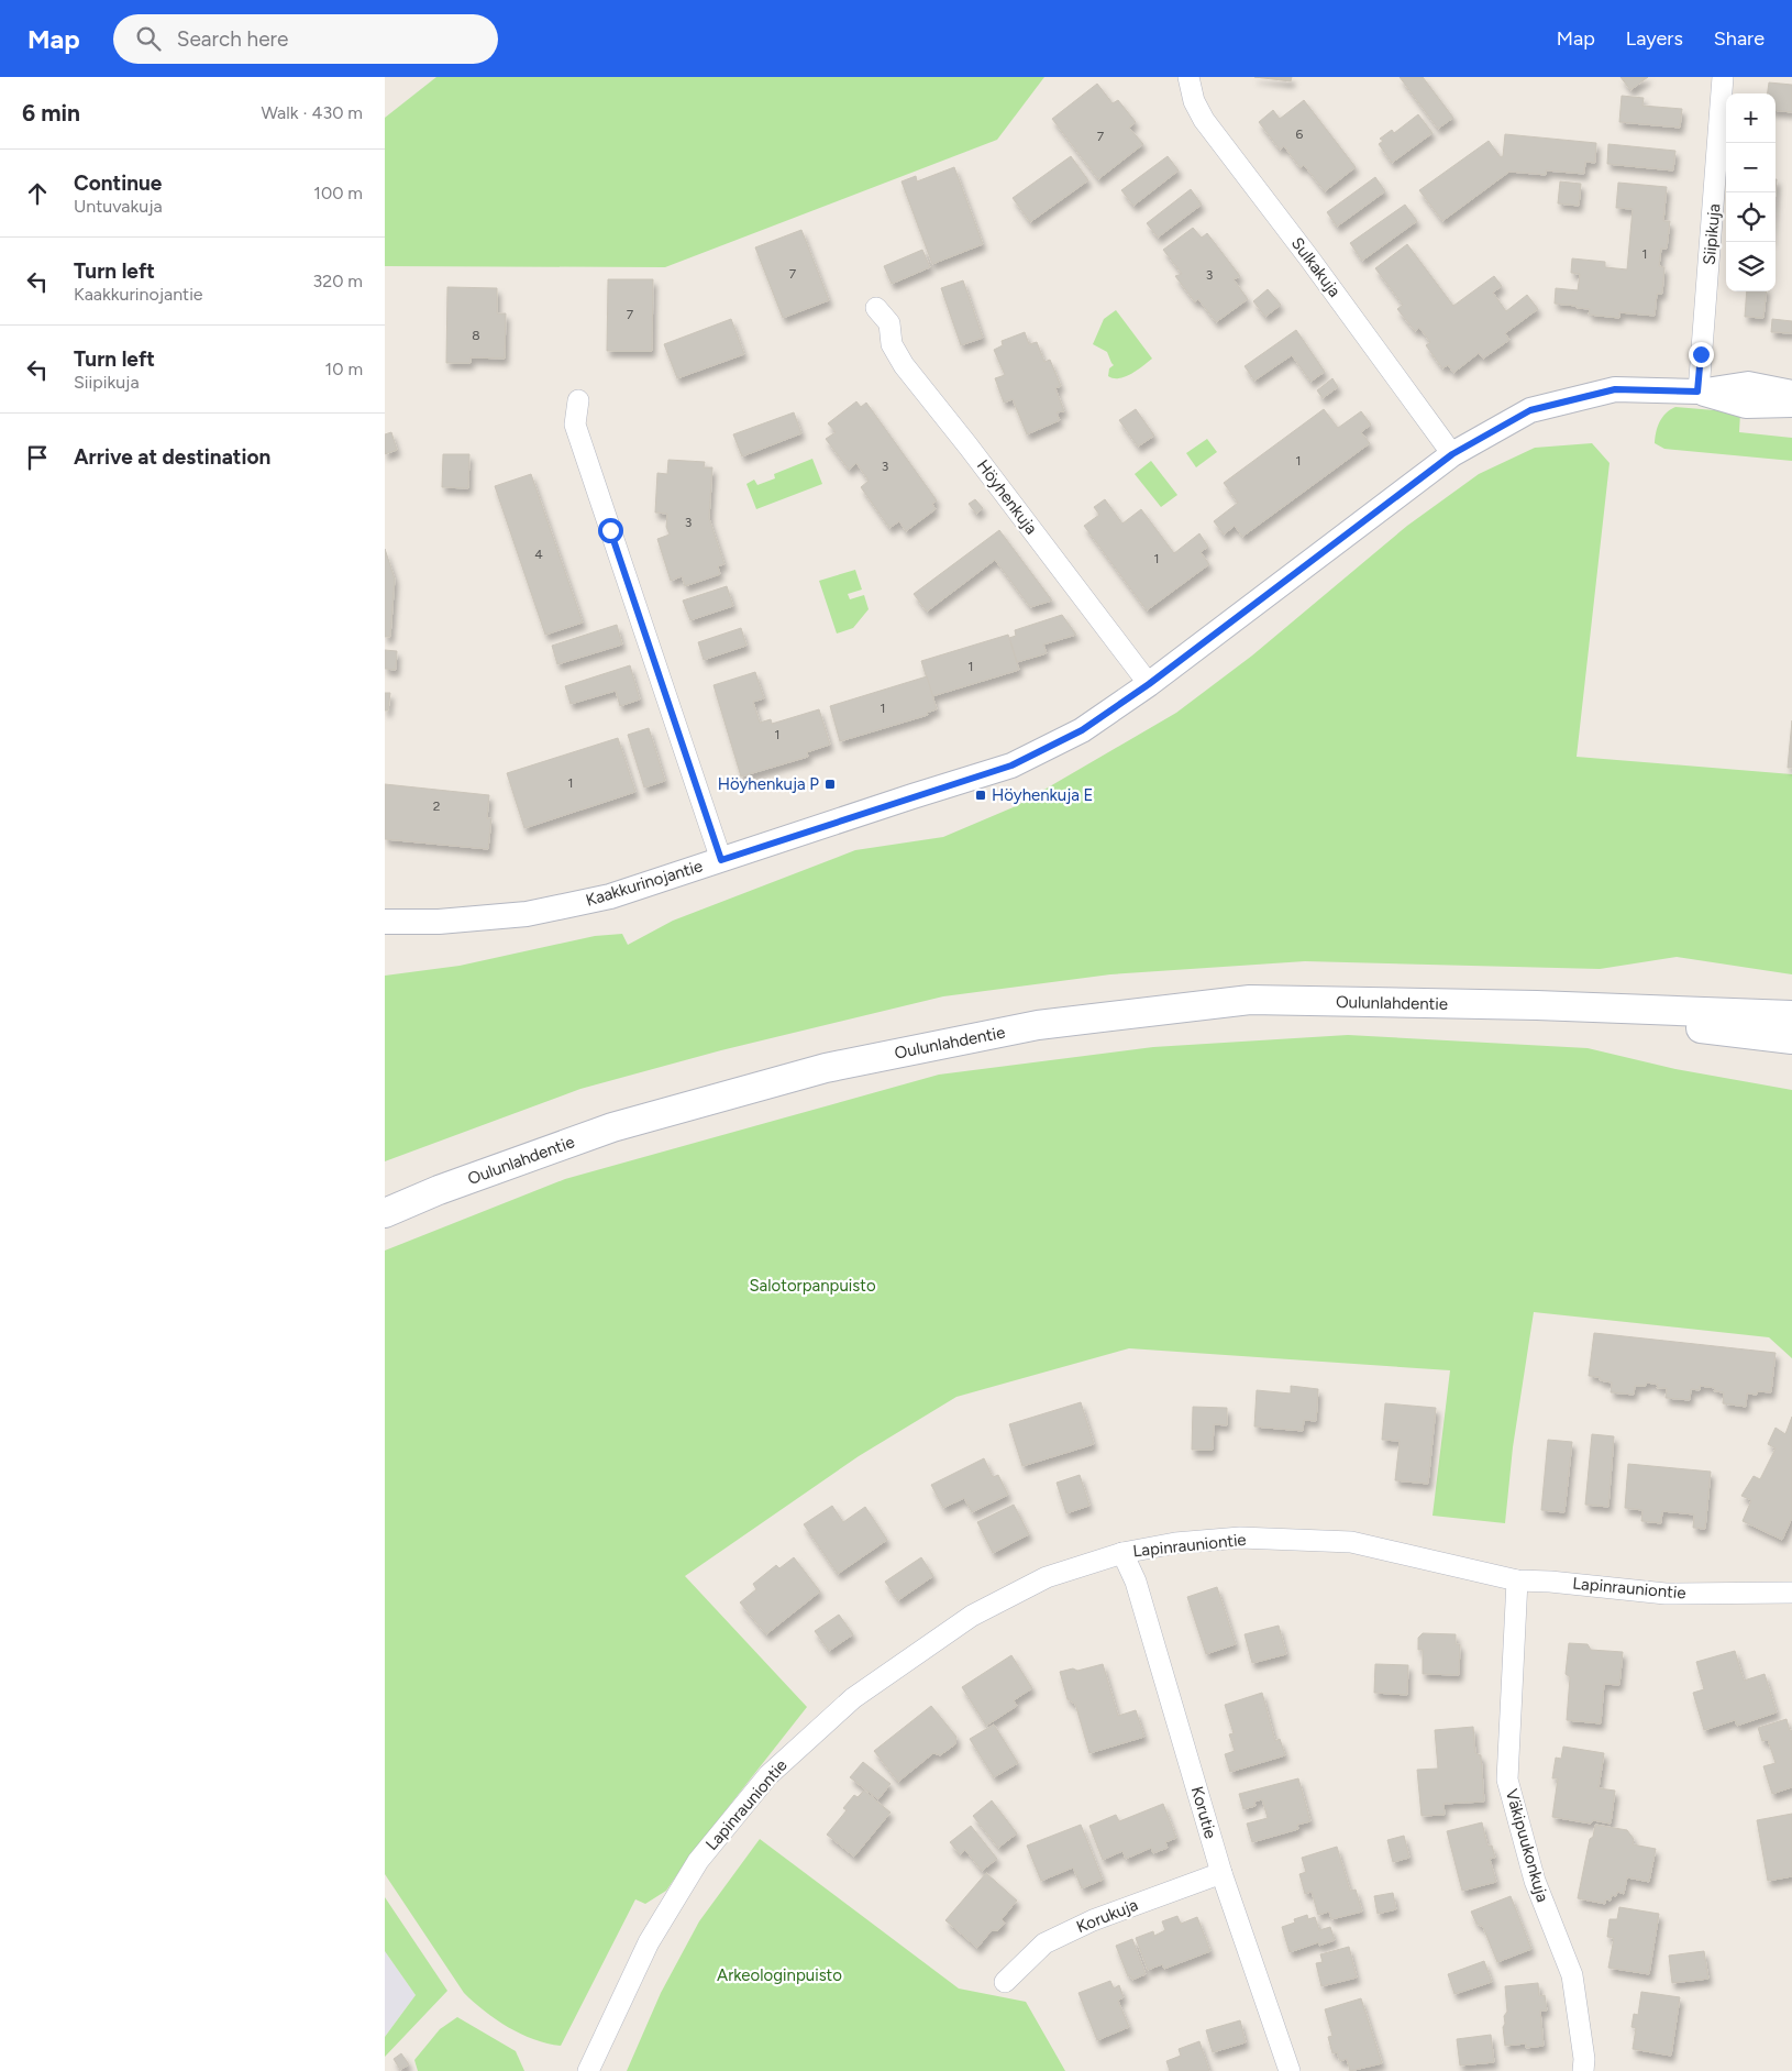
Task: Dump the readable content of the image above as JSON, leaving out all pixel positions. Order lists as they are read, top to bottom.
{
  "streets": {
    "main road": ["Oulunlahdentie"],
    "street": [
      "Siipikuja",
      "Sulkakuja",
      "Höyhenkuja",
      "Kaakkurinojantie",
      "Lapinrauniontie",
      "Korutie",
      "Väkipuukonkuja",
      "Korukuja"
    ]
  },
  "crossings": [
    ["Siipikuja", "Kaakkurinojantie"],
    ["Sulkakuja", "Kaakkurinojantie"],
    ["Höyhenkuja", "Kaakkurinojantie"],
    ["Lapinrauniontie", "Korutie"],
    ["Lapinrauniontie", "Väkipuukonkuja"],
    ["Korutie", "Korukuja"]
  ],
  "parks": ["Salotorpanpuisto", "Arkeologinpuisto"],
  "places": {
    "transit": ["Höyhenkuja P", "Höyhenkuja E"]
  },
  "house_numbers": [
    "6",
    "7",
    "1",
    "7",
    "3",
    "7",
    "8",
    "1",
    "3",
    "3",
    "4",
    "1",
    "1",
    "1",
    "1",
    "1",
    "2"
  ],
  "page": {
    "header": "Map",
    "search": "Search here",
    "nav": ["Map", "Layers", "Share"],
    "heading": ["6 min", "Walk · 430 m"],
    "map_buttons": ["+", "−"],
    "list": [
      ["Continue", "Untuvakuja", "100 m"],
      ["Turn left", "Kaakkurinojantie", "320 m"],
      ["Turn left", "Siipikuja", "10 m"],
      "Arrive at destination"
    ]
  }
}
